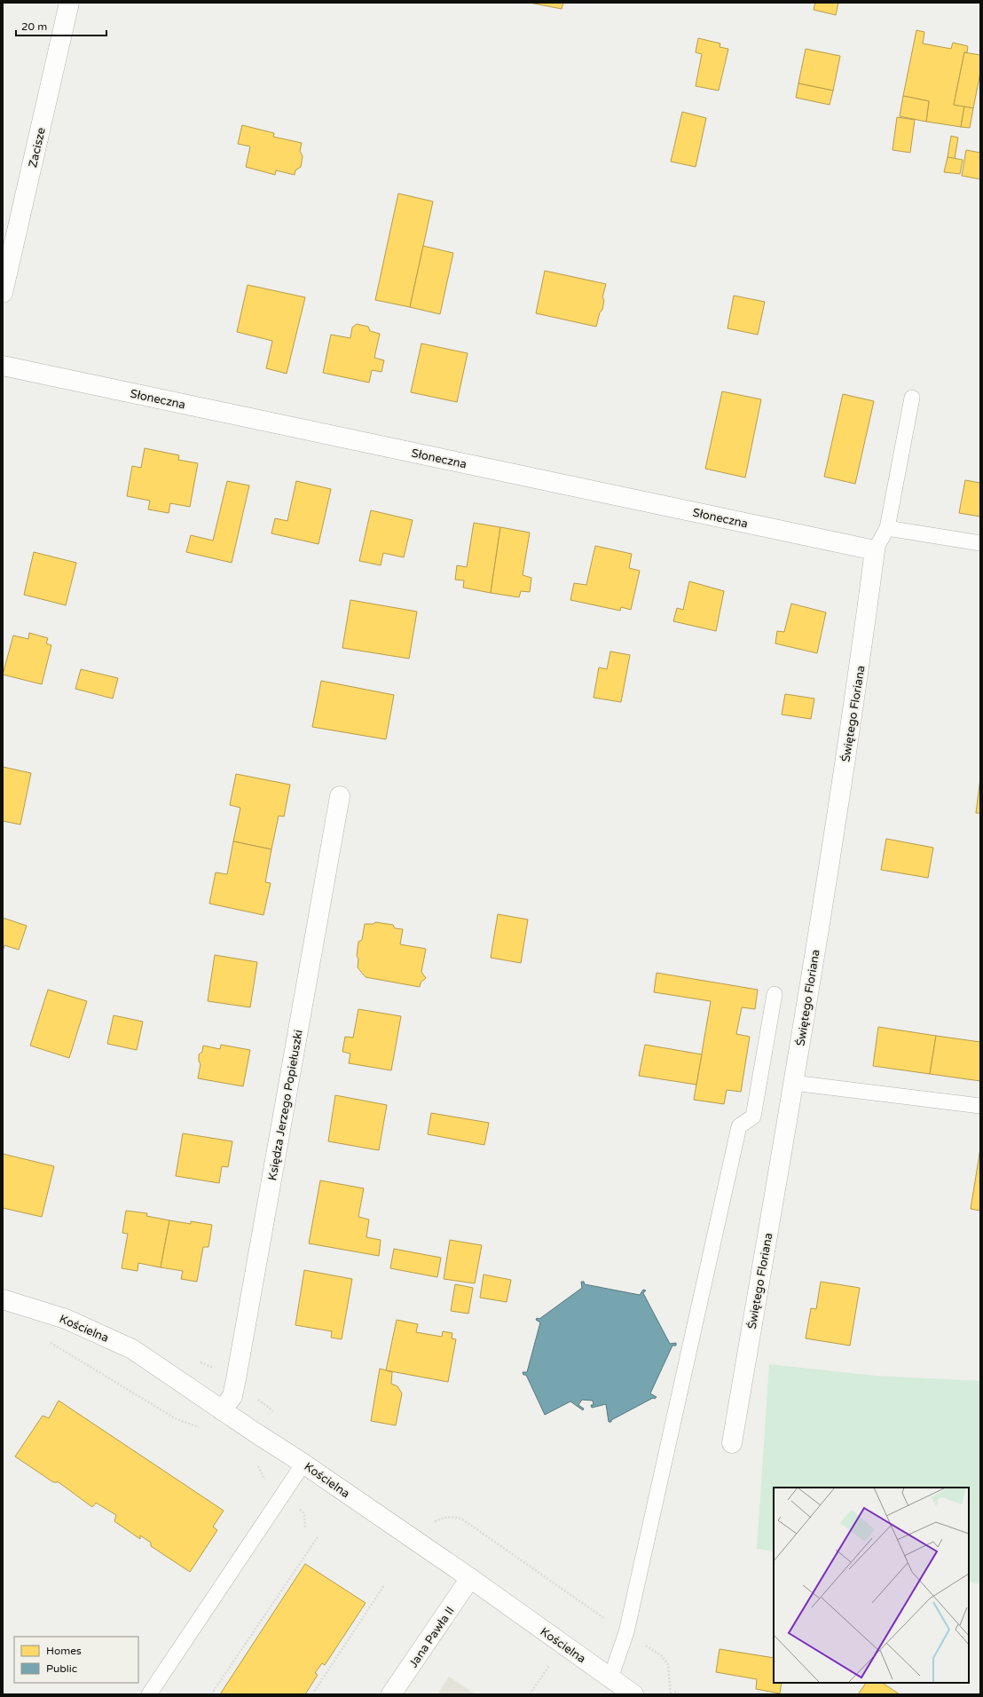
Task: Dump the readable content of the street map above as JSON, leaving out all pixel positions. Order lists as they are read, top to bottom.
{
  "streets": {
    "street": [
      "Zacisze",
      "Słoneczna",
      "Świętego Floriana",
      "Księdza Jerzego Popiełuszki",
      "Kościelna",
      "Jana Pawła II"
    ]
  },
  "crossings": [
    ["Słoneczna", "Świętego Floriana"],
    ["Księdza Jerzego Popiełuszki", "Kościelna"],
    ["Kościelna", "Jana Pawła II"]
  ],
  "legend": ["Homes", "Public"],
  "scale_bar": "20 m"
}
